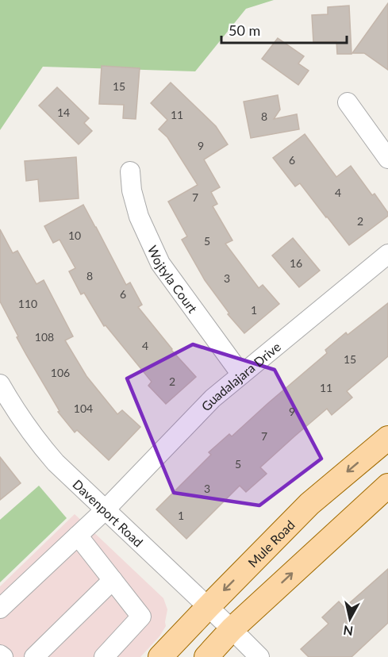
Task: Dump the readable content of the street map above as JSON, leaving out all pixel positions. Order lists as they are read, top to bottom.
{
  "streets": {
    "main road": ["Mule Road"],
    "street": ["Wojtyla Court", "Guadalajara Drive", "Davenport Road"]
  },
  "crossings": [
    ["Wojtyla Court", "Guadalajara Drive"],
    ["Guadalajara Drive", "Davenport Road"],
    ["Davenport Road", "Mule Road"]
  ],
  "house_numbers": [
    "15",
    "14",
    "11",
    "8",
    "9",
    "6",
    "4",
    "7",
    "2",
    "10",
    "5",
    "16",
    "8",
    "3",
    "6",
    "110",
    "1",
    "108",
    "4",
    "15",
    "106",
    "2",
    "11",
    "104",
    "9",
    "7",
    "5",
    "3",
    "1"
  ],
  "scale_bar": "50 m",
  "north": "bottom"
}
